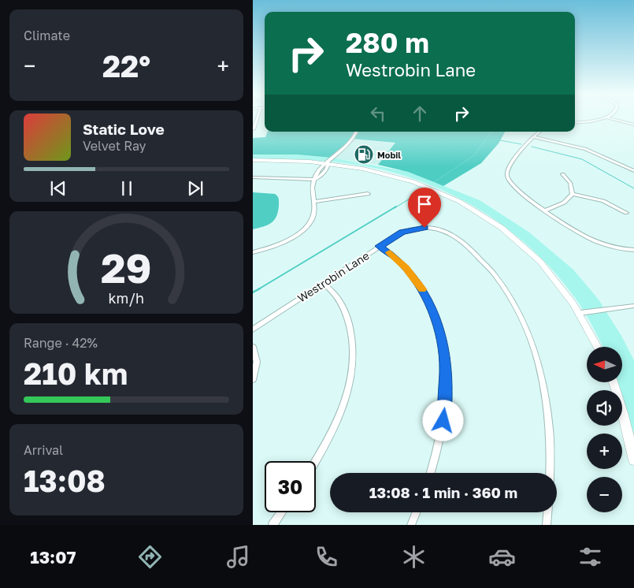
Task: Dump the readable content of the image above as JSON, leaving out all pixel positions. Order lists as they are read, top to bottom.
{
  "streets": {
    "street": ["Westrobin Lane"]
  },
  "places": {
    "fuel station": ["Mobil"]
  },
  "north": "left",
  "page": {
    "tile": [
      "Climate",
      ["Range · 42%", "210 km"],
      ["Arrival", "13:08"]
    ],
    "turn": ["280 m", "Westrobin Lane"],
    "heat": ["−", "22°", "+"],
    "song": ["Static Love", "Velvet Ray"],
    "map_buttons": ["+", "−"],
    "limit": "30",
    "trip": "13:08 · 1 min · 360 m",
    "tabs": "13:07",
    "gauge": ["29", "km/h"]
  }
}
